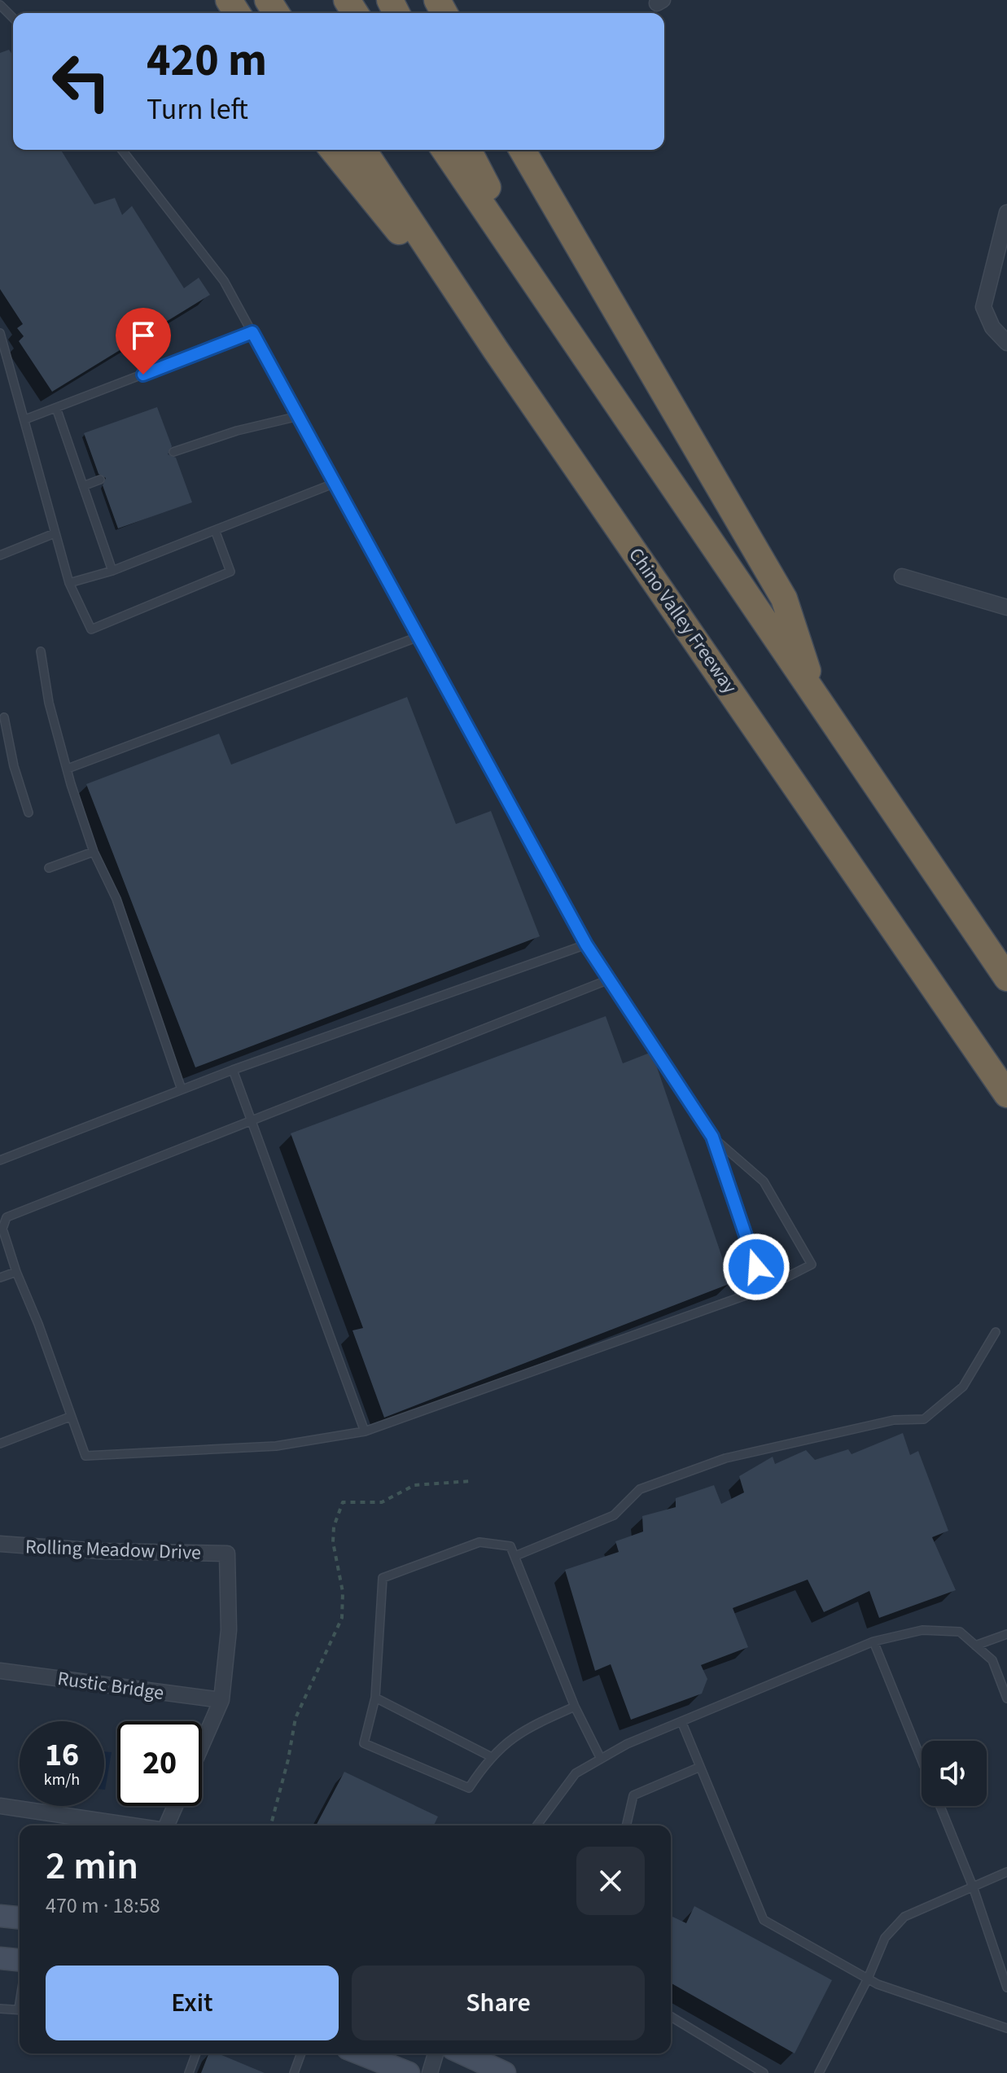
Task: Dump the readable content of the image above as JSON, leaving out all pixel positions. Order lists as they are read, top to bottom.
{
  "streets": {
    "highway": ["Chino Valley Freeway"],
    "street": ["Rolling Meadow Drive", "Rustic Bridge"]
  },
  "crossings": [
    ["Rolling Meadow Drive", "Rustic Bridge"]
  ],
  "page": {
    "turn": ["420 m", "Turn left"],
    "speed": "16 km/h",
    "limit": "20",
    "heading": ["2 min", "470 m · 18:58"],
    "buttons": ["Exit", "Share"]
  }
}
